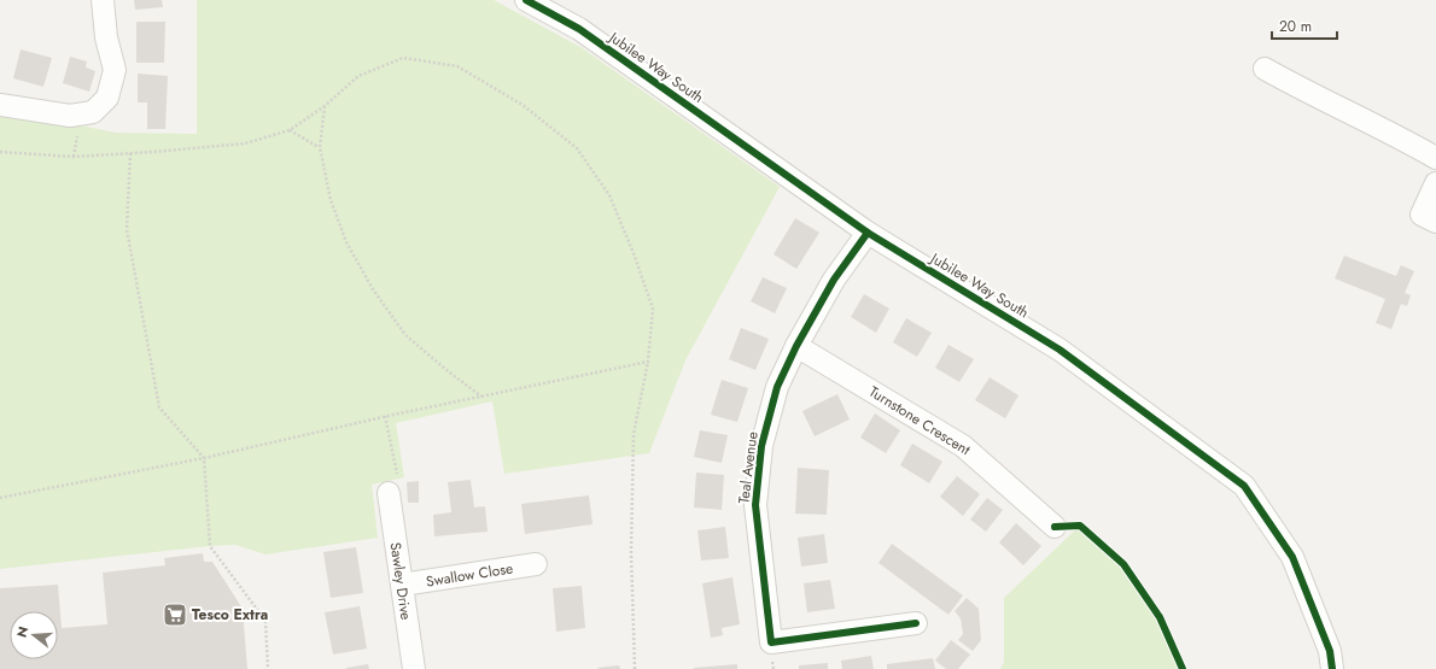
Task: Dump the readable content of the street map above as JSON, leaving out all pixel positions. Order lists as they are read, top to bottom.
{
  "streets": {
    "street": [
      "Jubilee Way South",
      "Turnstone Crescent",
      "Teal Avenue",
      "Swallow Close",
      "Sawley Drive"
    ]
  },
  "crossings": [
    ["Jubilee Way South", "Teal Avenue"],
    ["Turnstone Crescent", "Teal Avenue"],
    ["Swallow Close", "Sawley Drive"]
  ],
  "places": {
    "supermarket": ["Tesco Extra"]
  },
  "scale_bar": "20 m",
  "north": "left"
}
